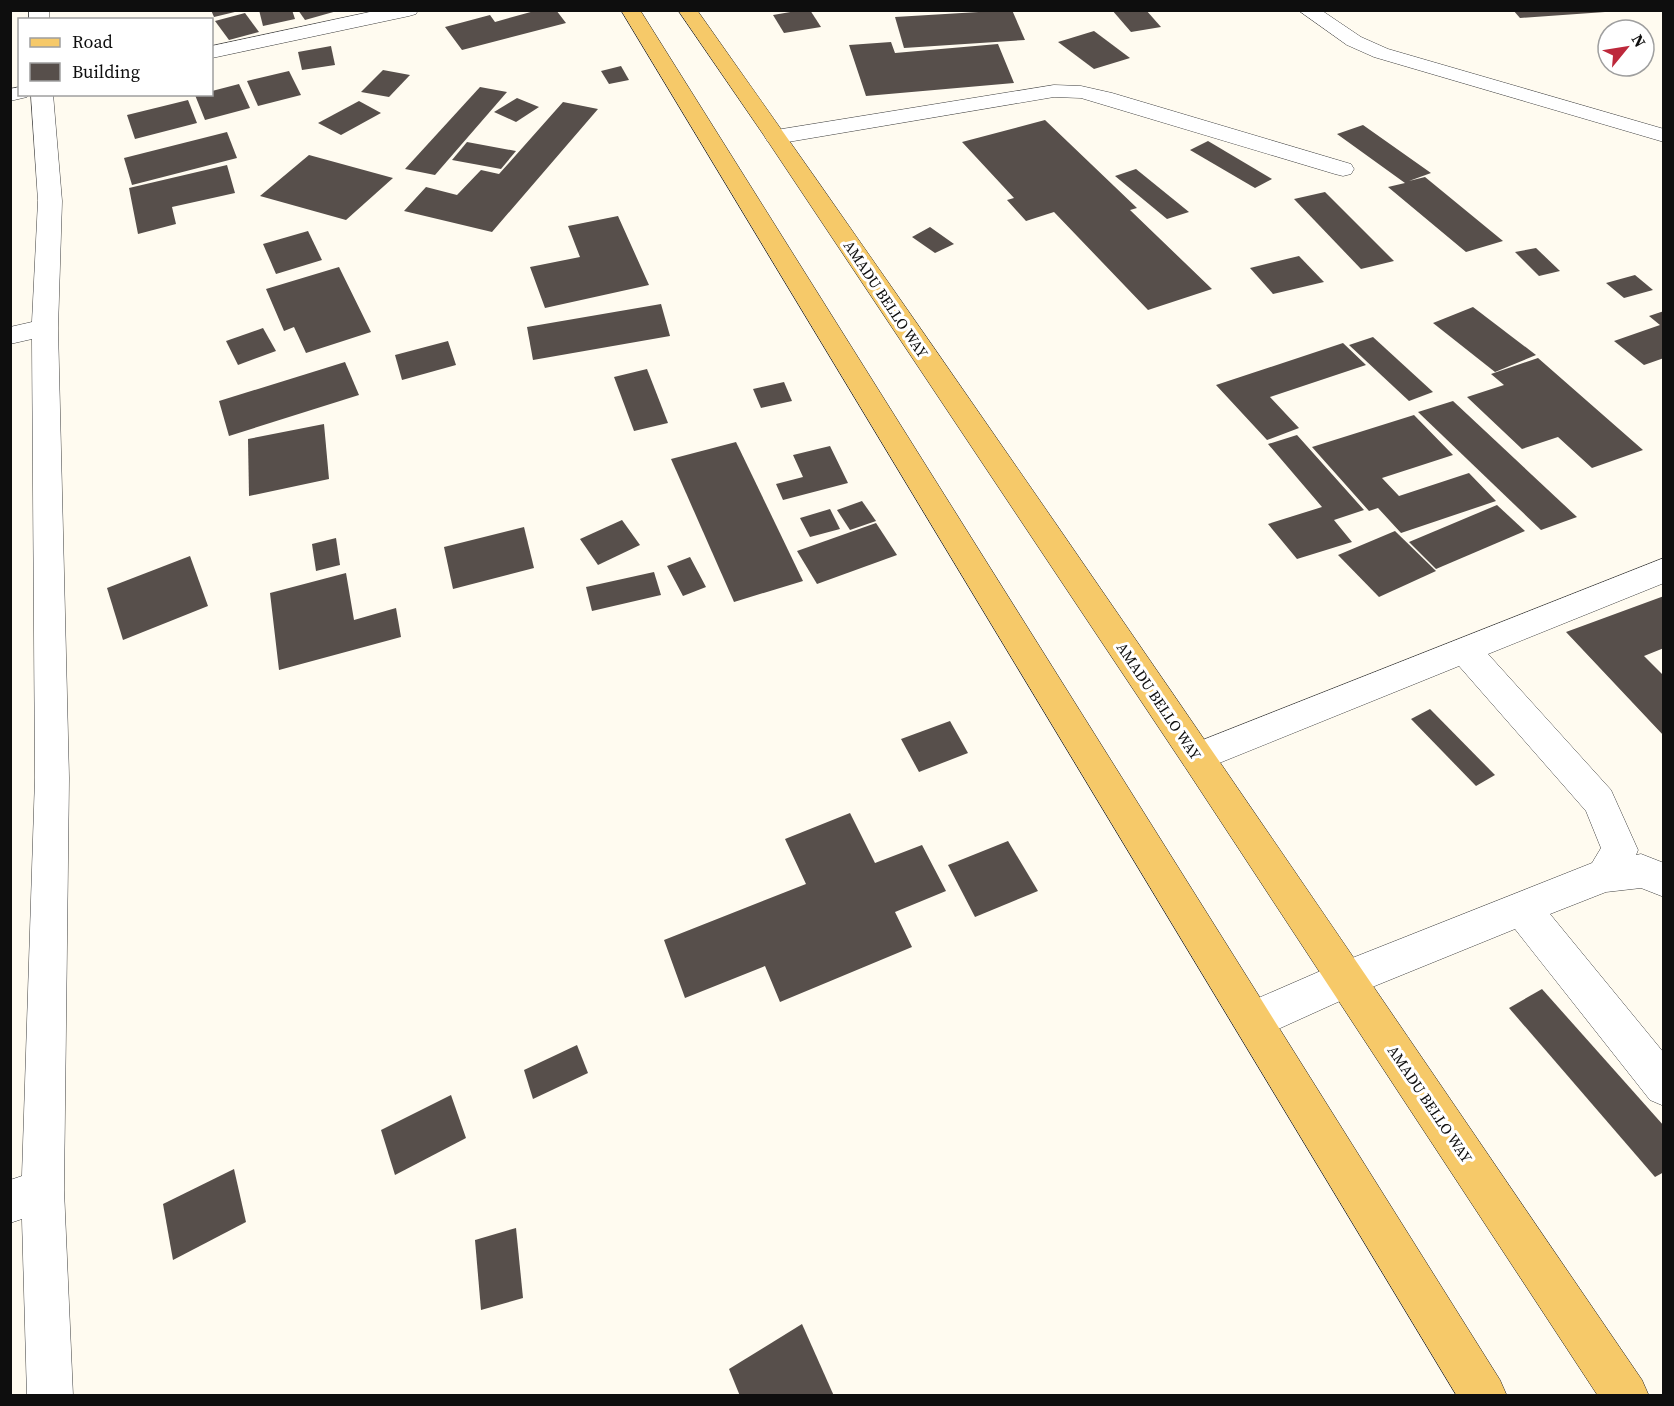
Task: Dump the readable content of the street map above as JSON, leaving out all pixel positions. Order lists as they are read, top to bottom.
{
  "streets": {
    "main road": ["AMADU BELLO WAY"]
  },
  "legend": ["Road", "Building"],
  "north": "top right"
}
